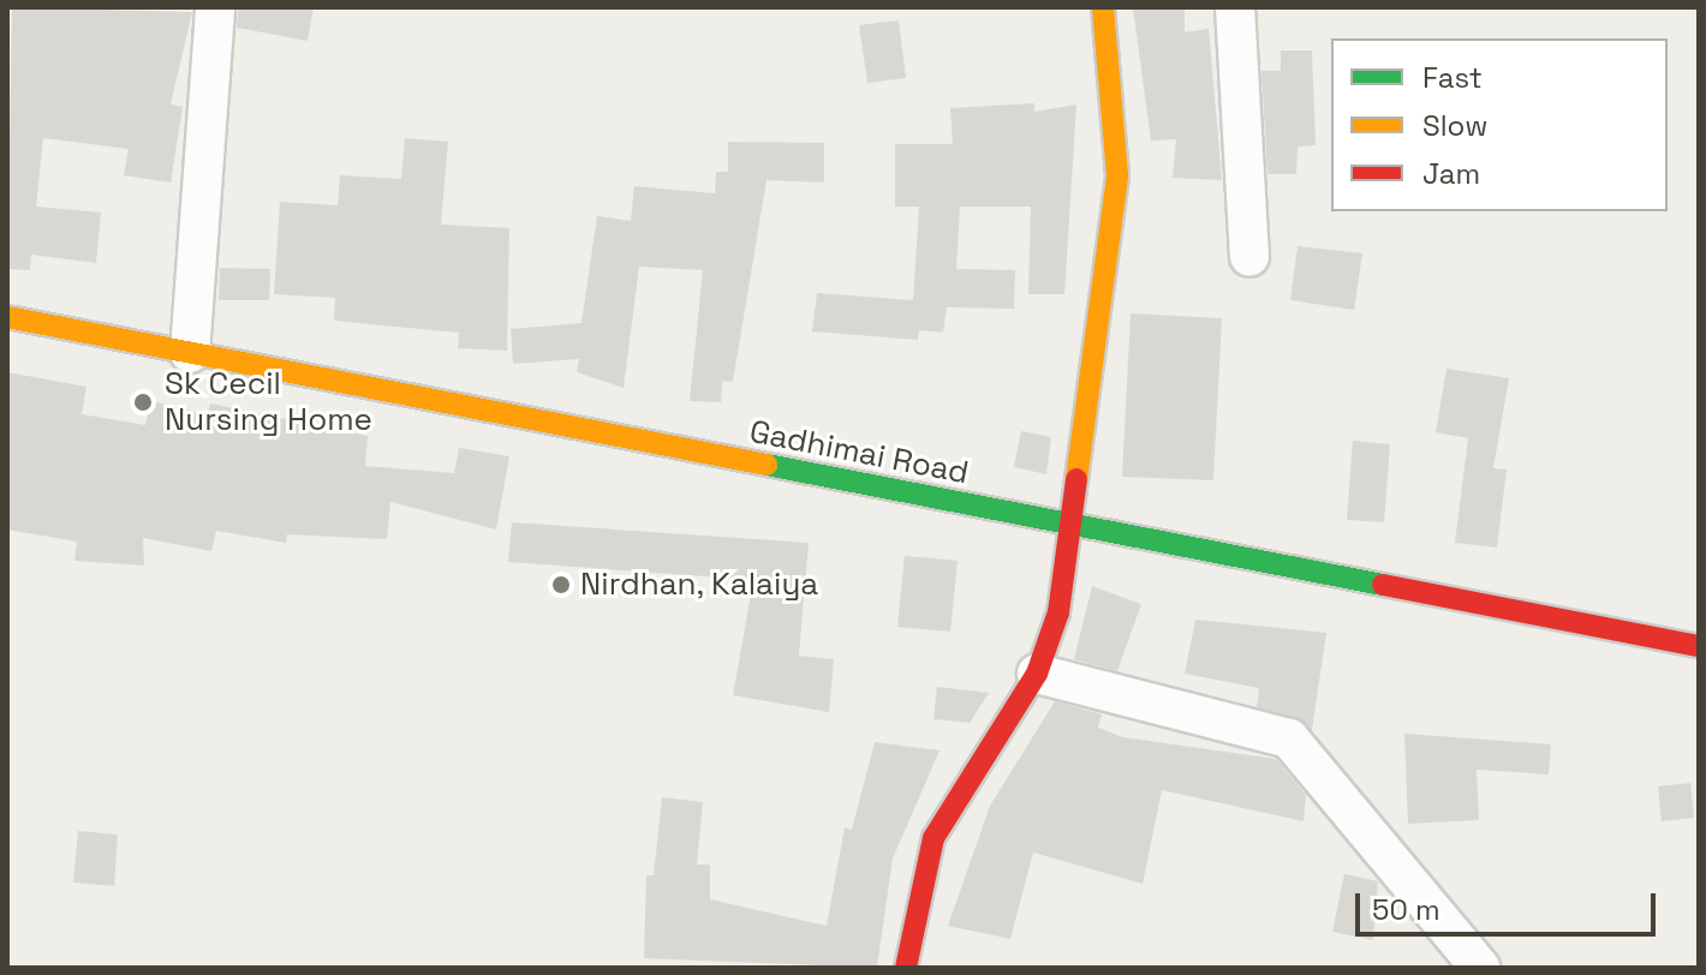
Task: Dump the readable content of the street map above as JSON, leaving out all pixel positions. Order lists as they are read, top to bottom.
{
  "streets": {
    "street": ["Gadhimai Road"]
  },
  "places": ["Sk Cecil Nursing Home", "Nirdhan, Kalaiya"],
  "legend": ["Fast", "Slow", "Jam"],
  "scale_bar": "50 m"
}
